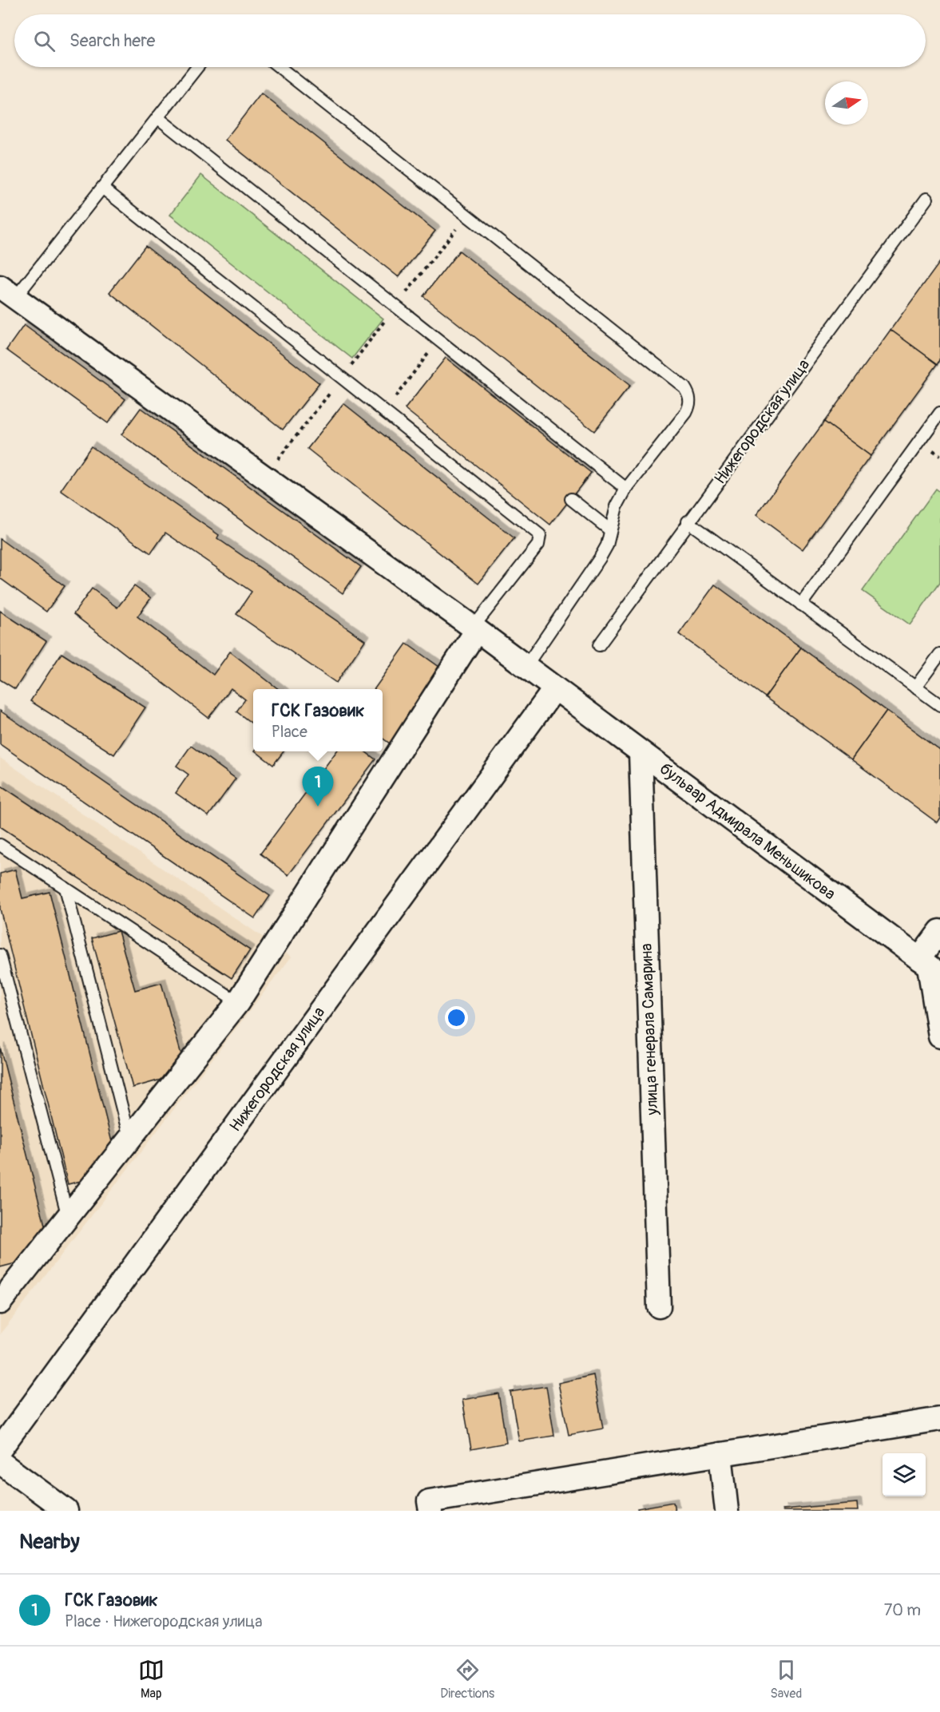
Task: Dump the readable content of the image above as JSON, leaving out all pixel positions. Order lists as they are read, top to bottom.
{
  "streets": {
    "street": ["Нижегородская улица", "бульвар Адмирала Меньшикова", "улица генерала Самарина"]
  },
  "crossings": [
    ["Нижегородская улица", "бульвар Адмирала Меньшикова"],
    ["бульвар Адмирала Меньшикова", "улица генерала Самарина"]
  ],
  "north": "right",
  "page": {
    "search": "Search here",
    "popup": ["ГСК Газовик", "Place"],
    "pins": "1",
    "heading": "Nearby",
    "list": [
      {
        "mark": "1",
        "name": "ГСК Газовик",
        "note": "Place · Нижегородская улица",
        "value": "70 m"
      }
    ],
    "nav": ["Map", "Directions", "Saved"]
  }
}
